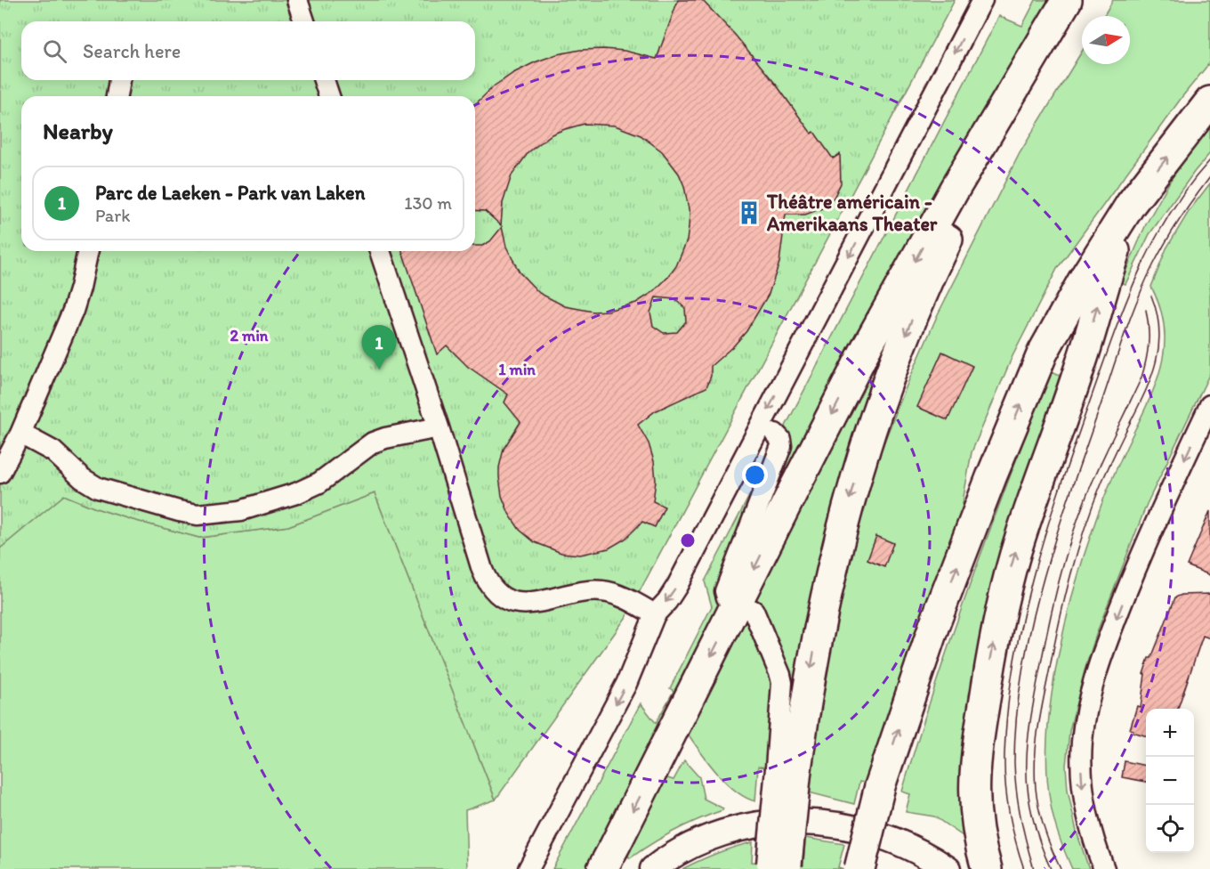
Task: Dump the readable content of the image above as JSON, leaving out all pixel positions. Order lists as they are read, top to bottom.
{
  "places": {
    "building": ["Théâtre américain - Amerikaans Theater"]
  },
  "north": "right",
  "page": {
    "search": "Search here",
    "heading": "Nearby",
    "list": [
      {
        "mark": "1",
        "name": "Parc de Laeken - Park van Laken",
        "note": "Park",
        "value": "130 m"
      }
    ],
    "pins": "1",
    "map_buttons": ["+", "−"]
  },
  "rings": ["2 min", "1 min"]
}
